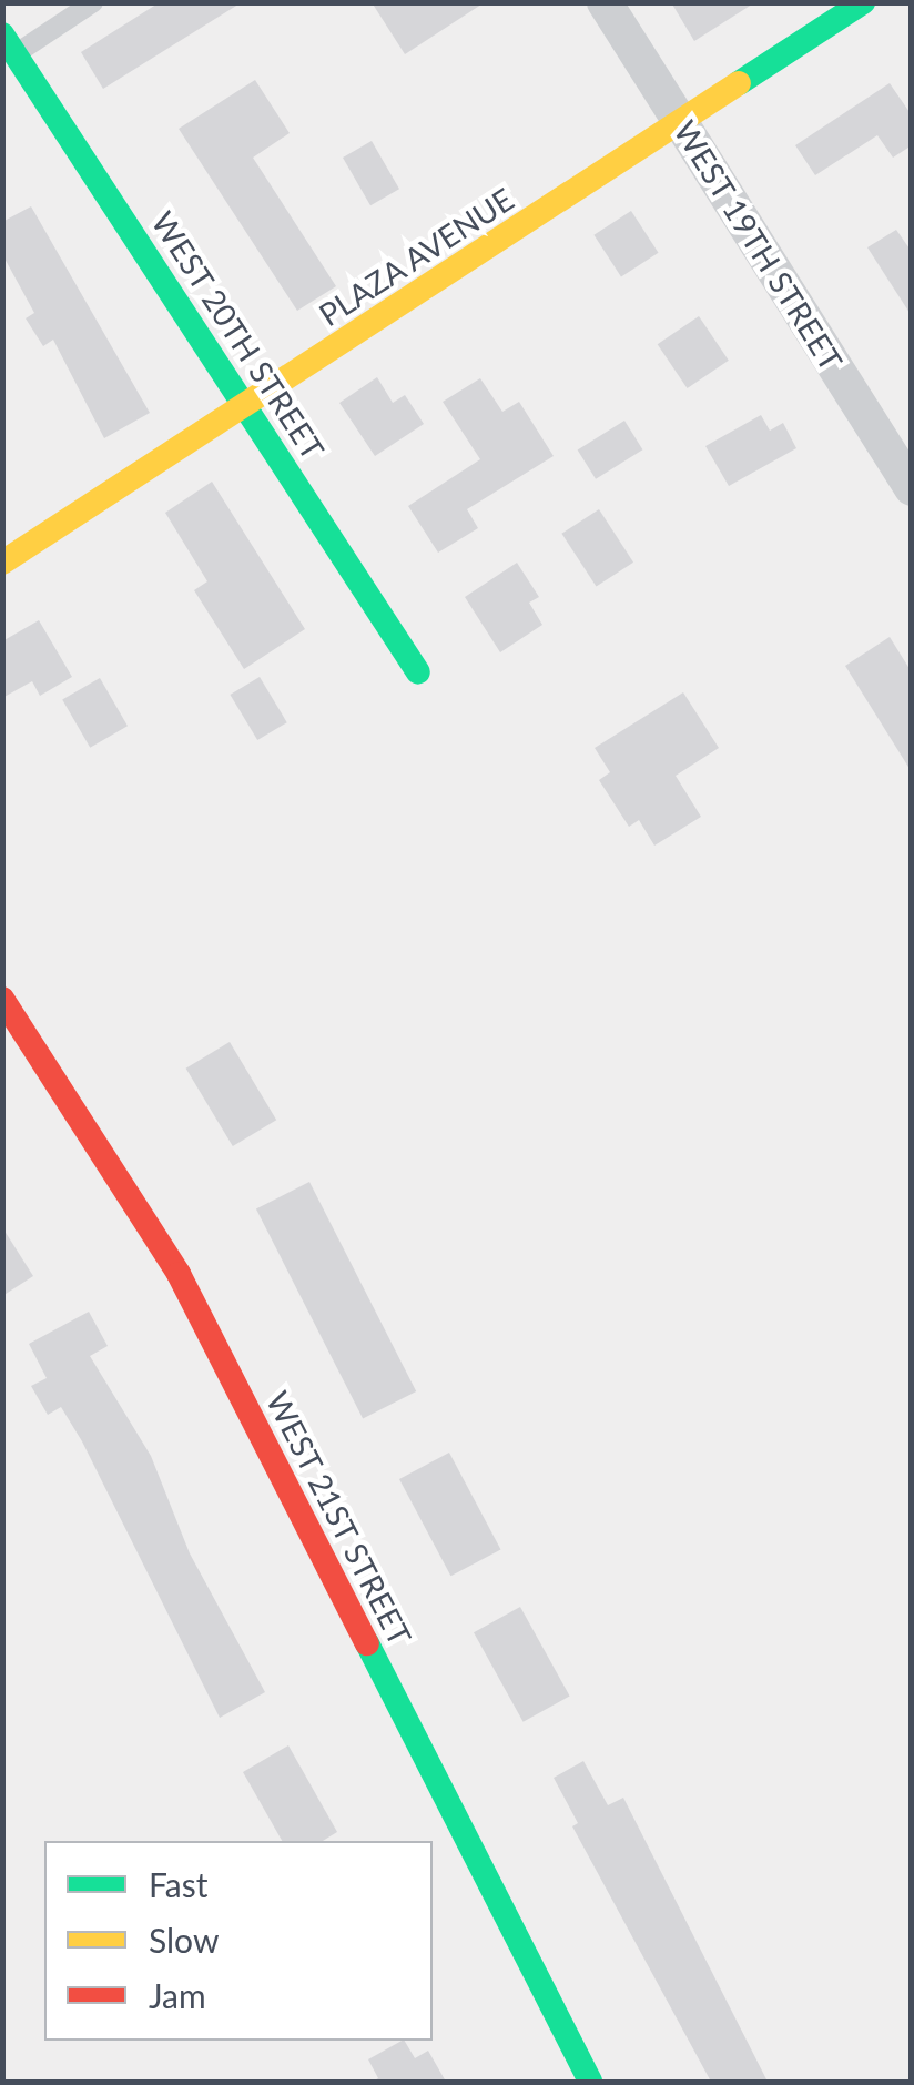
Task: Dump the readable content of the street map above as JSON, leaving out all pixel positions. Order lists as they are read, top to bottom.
{
  "streets": {
    "street": [
      "WEST 19TH STREET",
      "PLAZA AVENUE",
      "WEST 20TH STREET",
      "WEST 21ST STREET"
    ]
  },
  "crossings": [
    ["WEST 19TH STREET", "PLAZA AVENUE"],
    ["PLAZA AVENUE", "WEST 20TH STREET"]
  ],
  "legend": ["Fast", "Slow", "Jam"]
}
